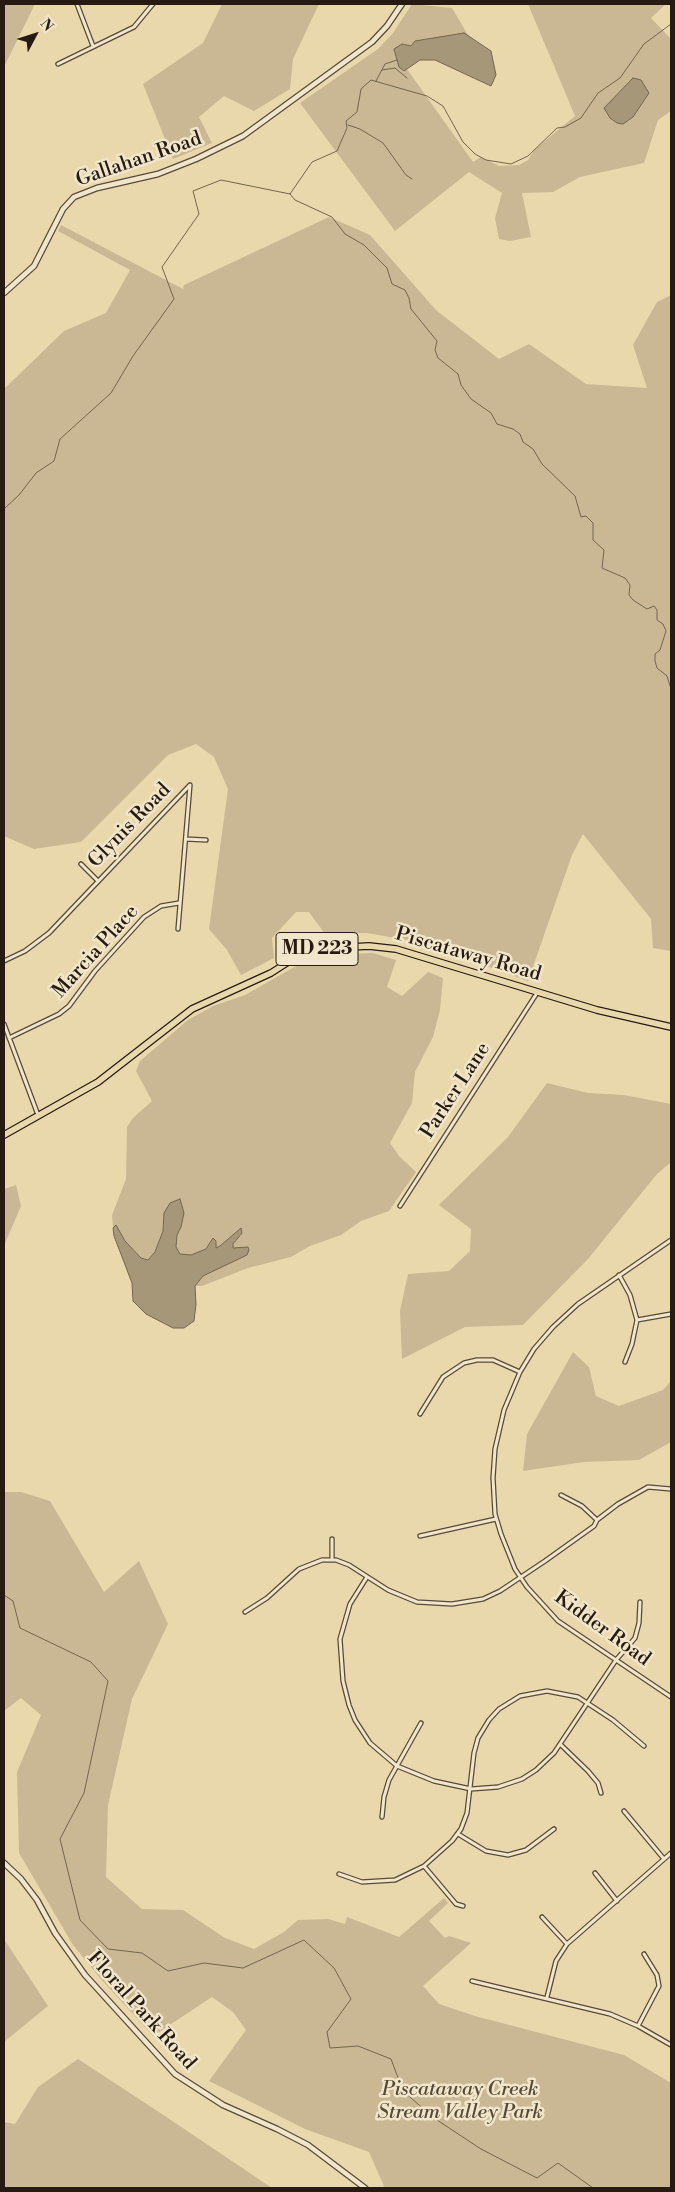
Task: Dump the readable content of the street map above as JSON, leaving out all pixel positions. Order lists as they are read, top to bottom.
{
  "streets": {
    "main road": ["MD 223", "Piscataway Road"],
    "street": [
      "Gallahan Road",
      "Glynis Road",
      "Marcia Place",
      "Parker Lane",
      "Kidder Road",
      "Floral Park Road"
    ]
  },
  "crossings": [
    ["Glynis Road", "Marcia Place"],
    ["Piscataway Road", "Parker Lane"]
  ],
  "parks": ["Piscataway Creek Stream Valley Park"],
  "north": "top right"
}
